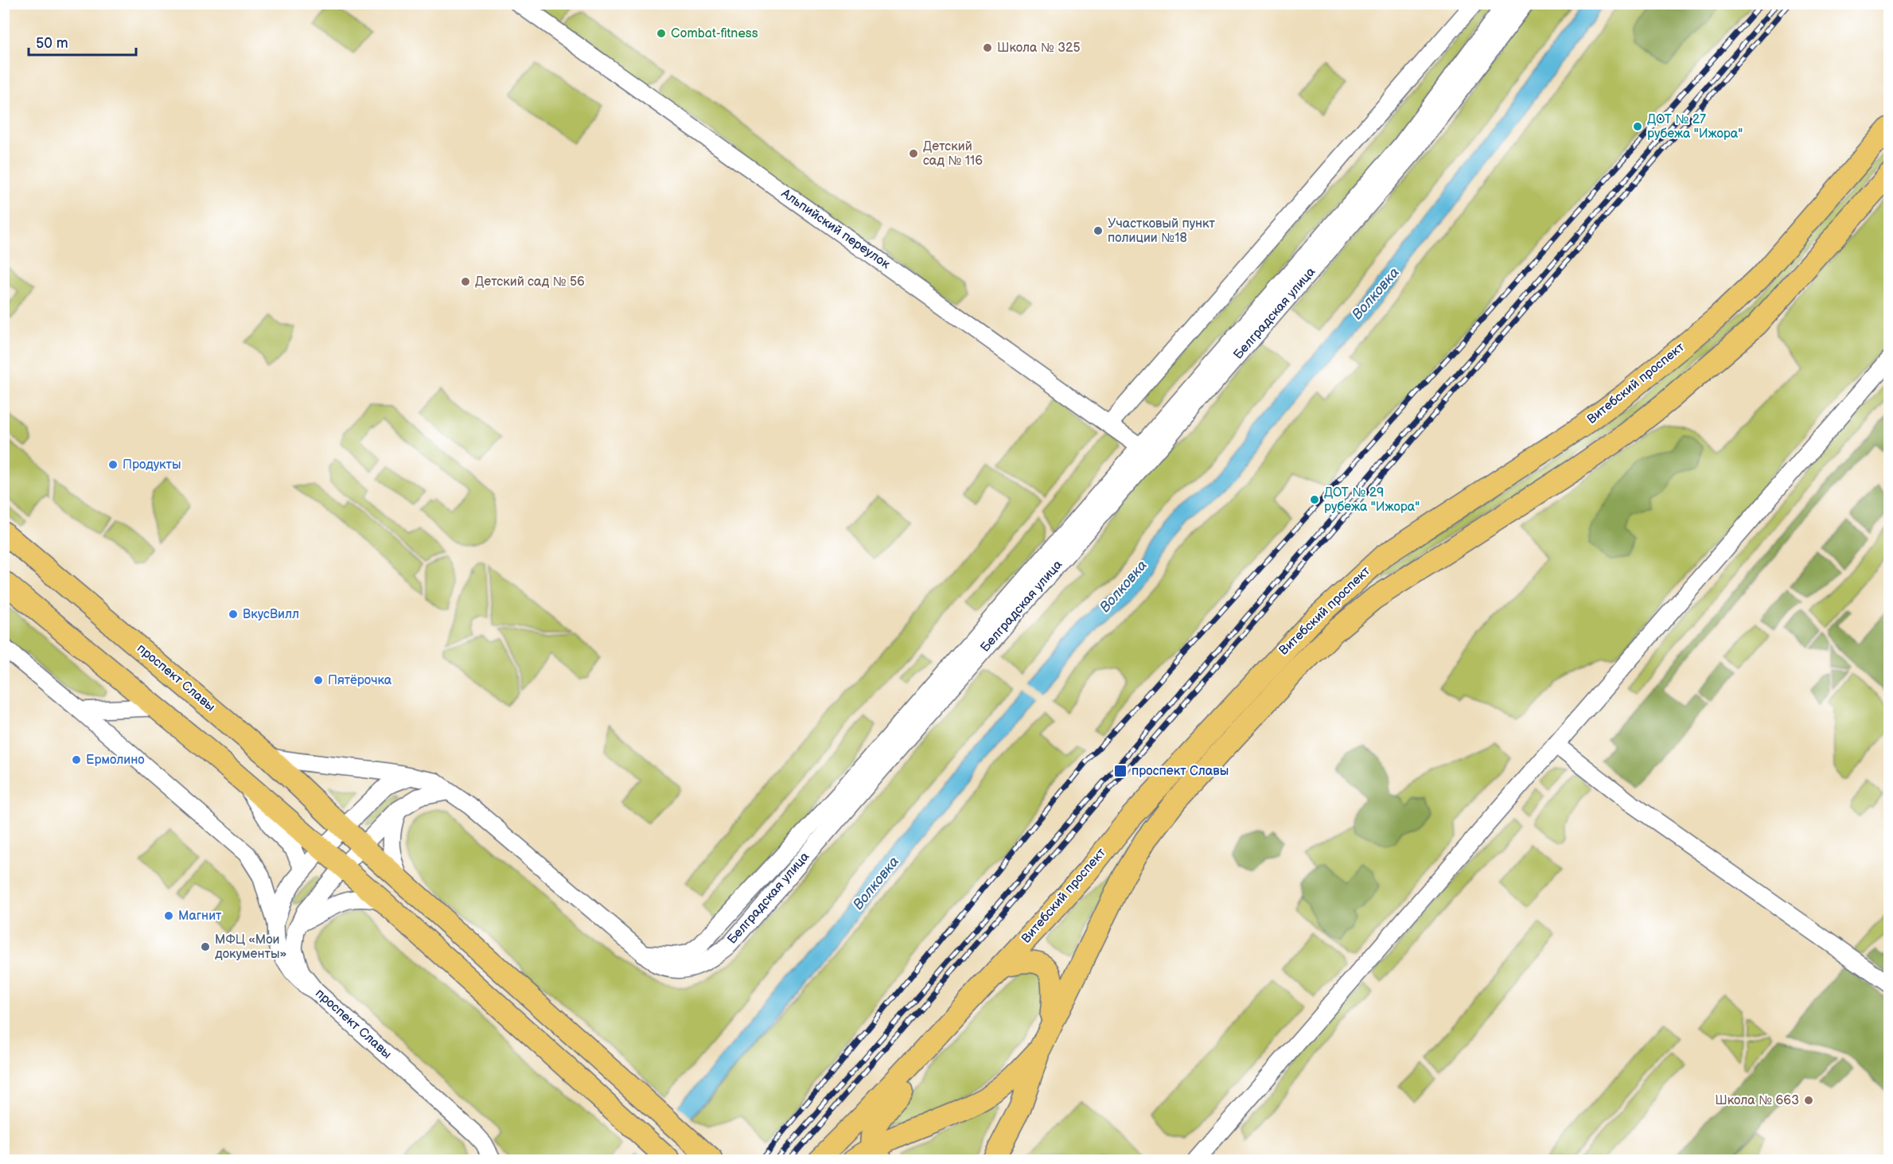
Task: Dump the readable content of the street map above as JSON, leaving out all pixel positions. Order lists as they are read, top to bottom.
{
  "streets": {
    "main road": ["Витебский проспект", "проспект Славы"],
    "street": ["Альпийский переулок", "Белградская улица"]
  },
  "crossings": [
    ["Альпийский переулок", "Белградская улица"],
    ["Белградская улица", "проспект Славы"]
  ],
  "water": ["Волковка"],
  "places": {
    "other": [
      "Combat-fitness",
      "Школа № 325",
      "ДОТ № 27 рубежа \"Ижора\"",
      "Детский сад № 116",
      "Участковый пункт полиции №18",
      "Детский сад № 56",
      "Продукты",
      "ДОТ № 29 рубежа \"Ижора\"",
      "ВкусВилл",
      "Пятёрочка",
      "Ермолино",
      "Магнит",
      "МФЦ «Мои документы»",
      "Школа № 663"
    ],
    "transit": ["проспект Славы"]
  },
  "scale_bar": "50 m"
}
